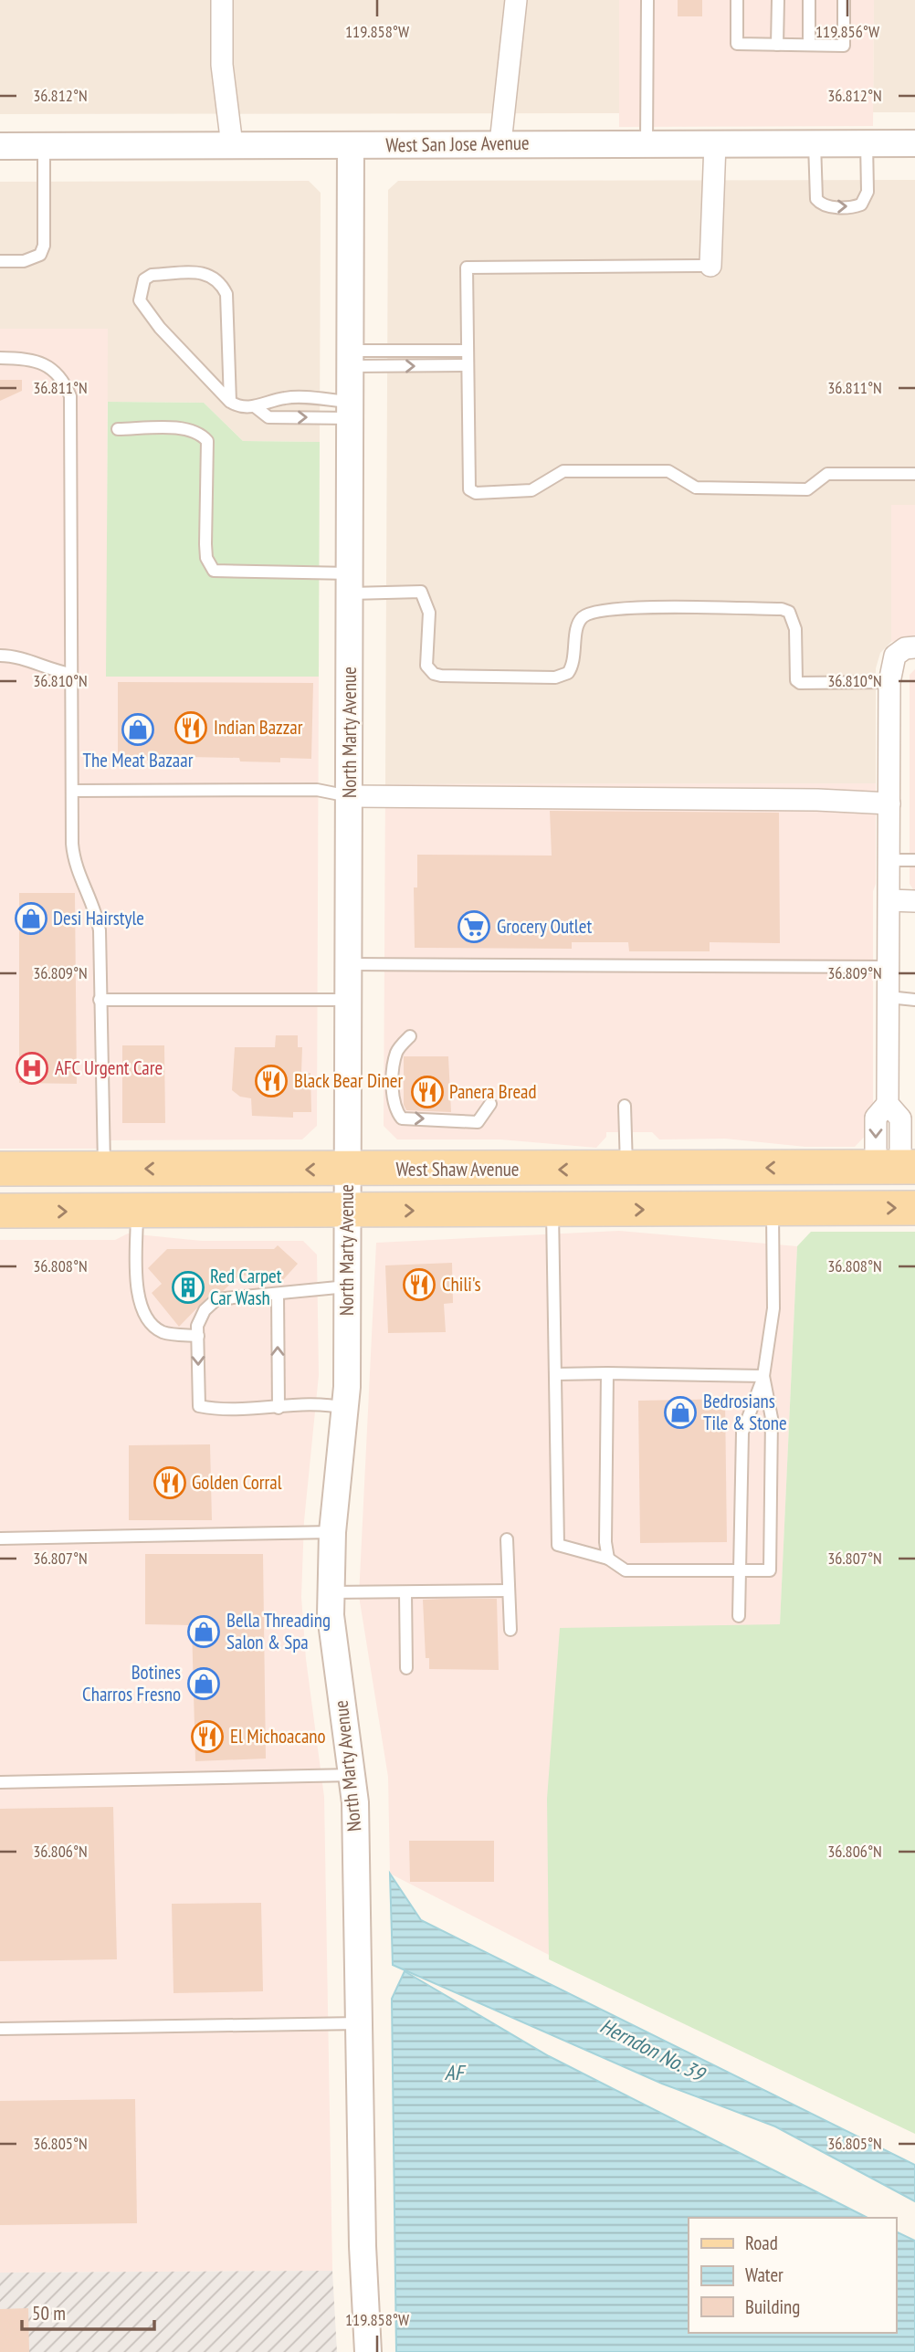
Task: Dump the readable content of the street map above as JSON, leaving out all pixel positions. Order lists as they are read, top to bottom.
{
  "streets": {
    "main road": ["West Shaw Avenue"],
    "street": ["West San Jose Avenue", "North Marty Avenue"]
  },
  "crossings": [
    ["West San Jose Avenue", "North Marty Avenue"],
    ["North Marty Avenue", "West Shaw Avenue"]
  ],
  "water": ["Herndon No. 39", "AF"],
  "places": {
    "restaurant": [
      "Indian Bazzar",
      "Black Bear Diner",
      "Panera Bread",
      "Chili's",
      "Golden Corral",
      "El Michoacano"
    ],
    "shop": [
      "The Meat Bazaar",
      "Desi Hairstyle",
      "Bedrosians Tile & Stone",
      "Bella Threading Salon & Spa",
      "Botines Charros Fresno"
    ],
    "supermarket": ["Grocery Outlet"],
    "hospital": ["AFC Urgent Care"],
    "building": ["Red Carpet Car Wash"]
  },
  "legend": ["Road", "Water", "Building"],
  "scale_bar": "50 m",
  "coordinates": [
    "119.858°W",
    "119.856°W",
    "36.812°N",
    "36.811°N",
    "36.810°N",
    "36.809°N",
    "36.808°N",
    "36.807°N",
    "36.806°N",
    "36.805°N"
  ]
}
